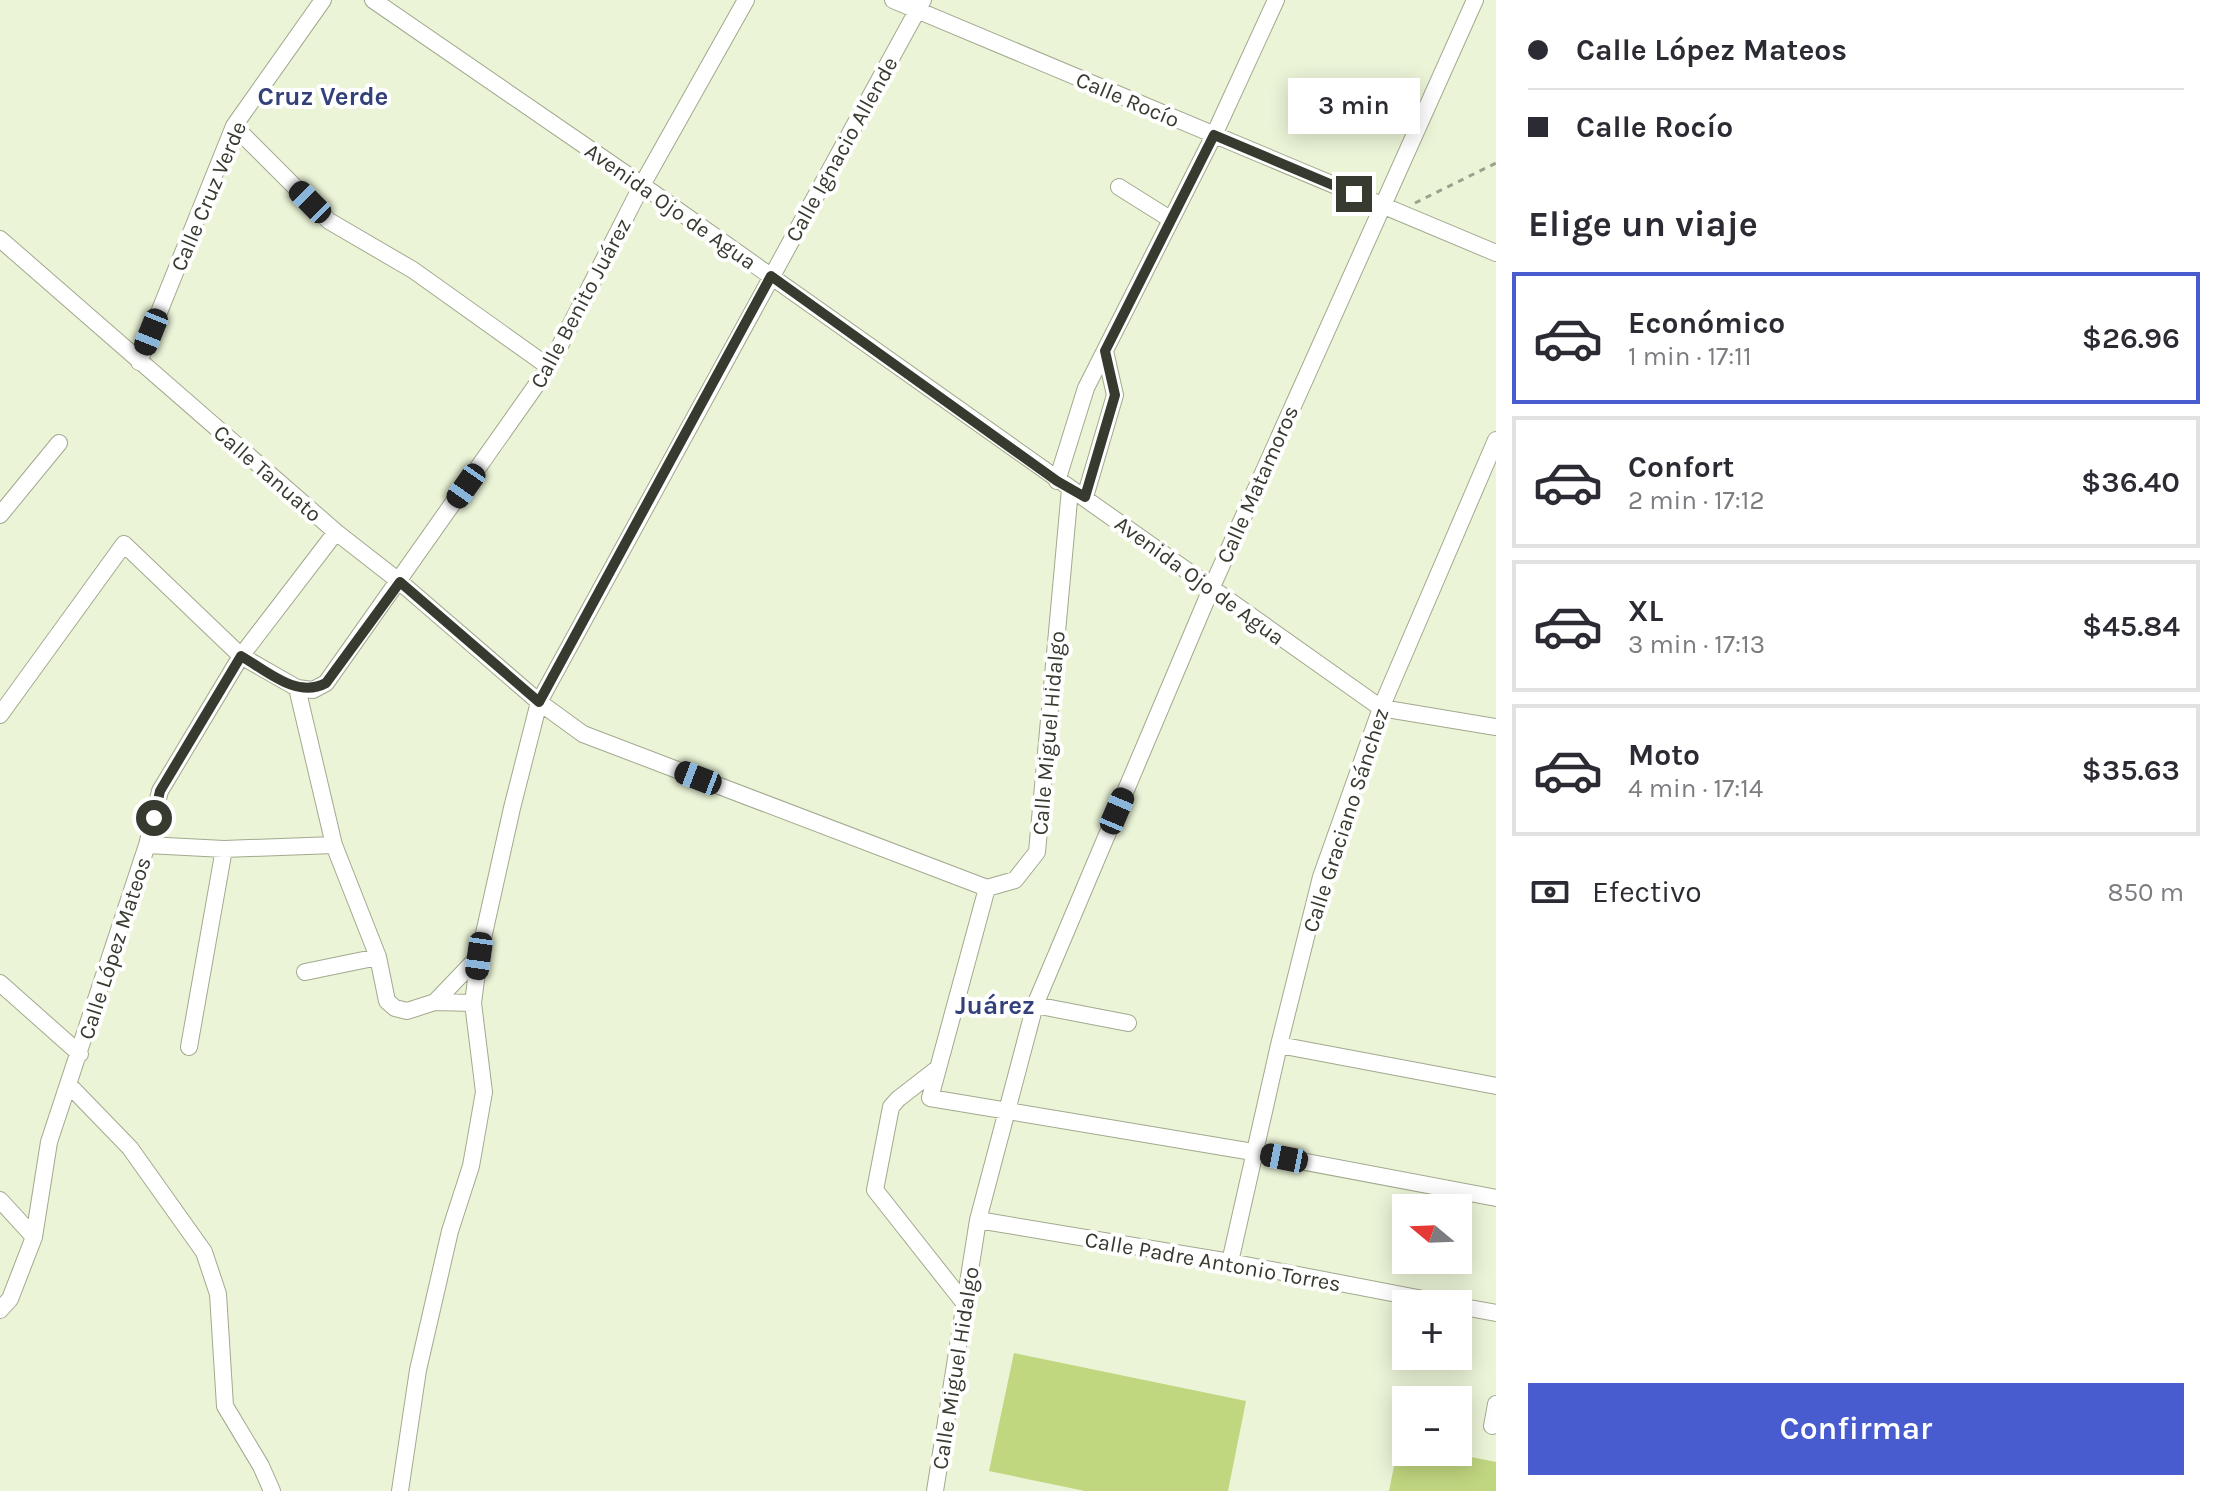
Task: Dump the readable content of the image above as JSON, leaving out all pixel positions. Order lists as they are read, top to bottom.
{
  "streets": {
    "street": [
      "Calle Rocío",
      "Calle Ignacio Allende",
      "Calle Cruz Verde",
      "Avenida Ojo de Agua",
      "Calle Benito Juárez",
      "Calle Tanuato",
      "Calle Matamoros",
      "Calle Miguel Hidalgo",
      "Calle Graciano Sánchez",
      "Calle López Mateos",
      "Calle Padre Antonio Torres"
    ]
  },
  "crossings": [
    ["Calle Rocío", "Calle Ignacio Allende"],
    ["Calle Rocío", "Calle Matamoros"],
    ["Calle Rocío", "Calle Miguel Hidalgo"],
    ["Calle Ignacio Allende", "Avenida Ojo de Agua"],
    ["Calle Ignacio Allende", "Calle Tanuato"],
    ["Calle Cruz Verde", "Calle Tanuato"],
    ["Avenida Ojo de Agua", "Calle Benito Juárez"],
    ["Avenida Ojo de Agua", "Calle Matamoros"],
    ["Avenida Ojo de Agua", "Calle Miguel Hidalgo"],
    ["Avenida Ojo de Agua", "Calle Graciano Sánchez"],
    ["Calle Benito Juárez", "Calle Tanuato"],
    ["Calle Tanuato", "Calle Miguel Hidalgo"],
    ["Calle Tanuato", "Calle López Mateos"],
    ["Calle Matamoros", "Calle Miguel Hidalgo"],
    ["Calle Miguel Hidalgo", "Calle Padre Antonio Torres"],
    ["Calle Graciano Sánchez", "Calle Padre Antonio Torres"]
  ],
  "districts": ["Cruz Verde", "Juárez"],
  "north": "left",
  "page": {
    "banner": ["Calle López Mateos", "Calle Rocío"],
    "bubble": "3 min",
    "heading": "Elige un viaje",
    "list": [
      {
        "name": "Económico",
        "note": "1 min · 17:11",
        "value": "$26.96"
      },
      {
        "name": "Confort",
        "note": "2 min · 17:12",
        "value": "$36.40"
      },
      {
        "name": "XL",
        "note": "3 min · 17:13",
        "value": "$45.84"
      },
      {
        "name": "Moto",
        "note": "4 min · 17:14",
        "value": "$35.63"
      }
    ],
    "pay": ["Efectivo", "850 m"],
    "map_buttons": ["+", "−"],
    "buttons": "Confirmar"
  }
}
